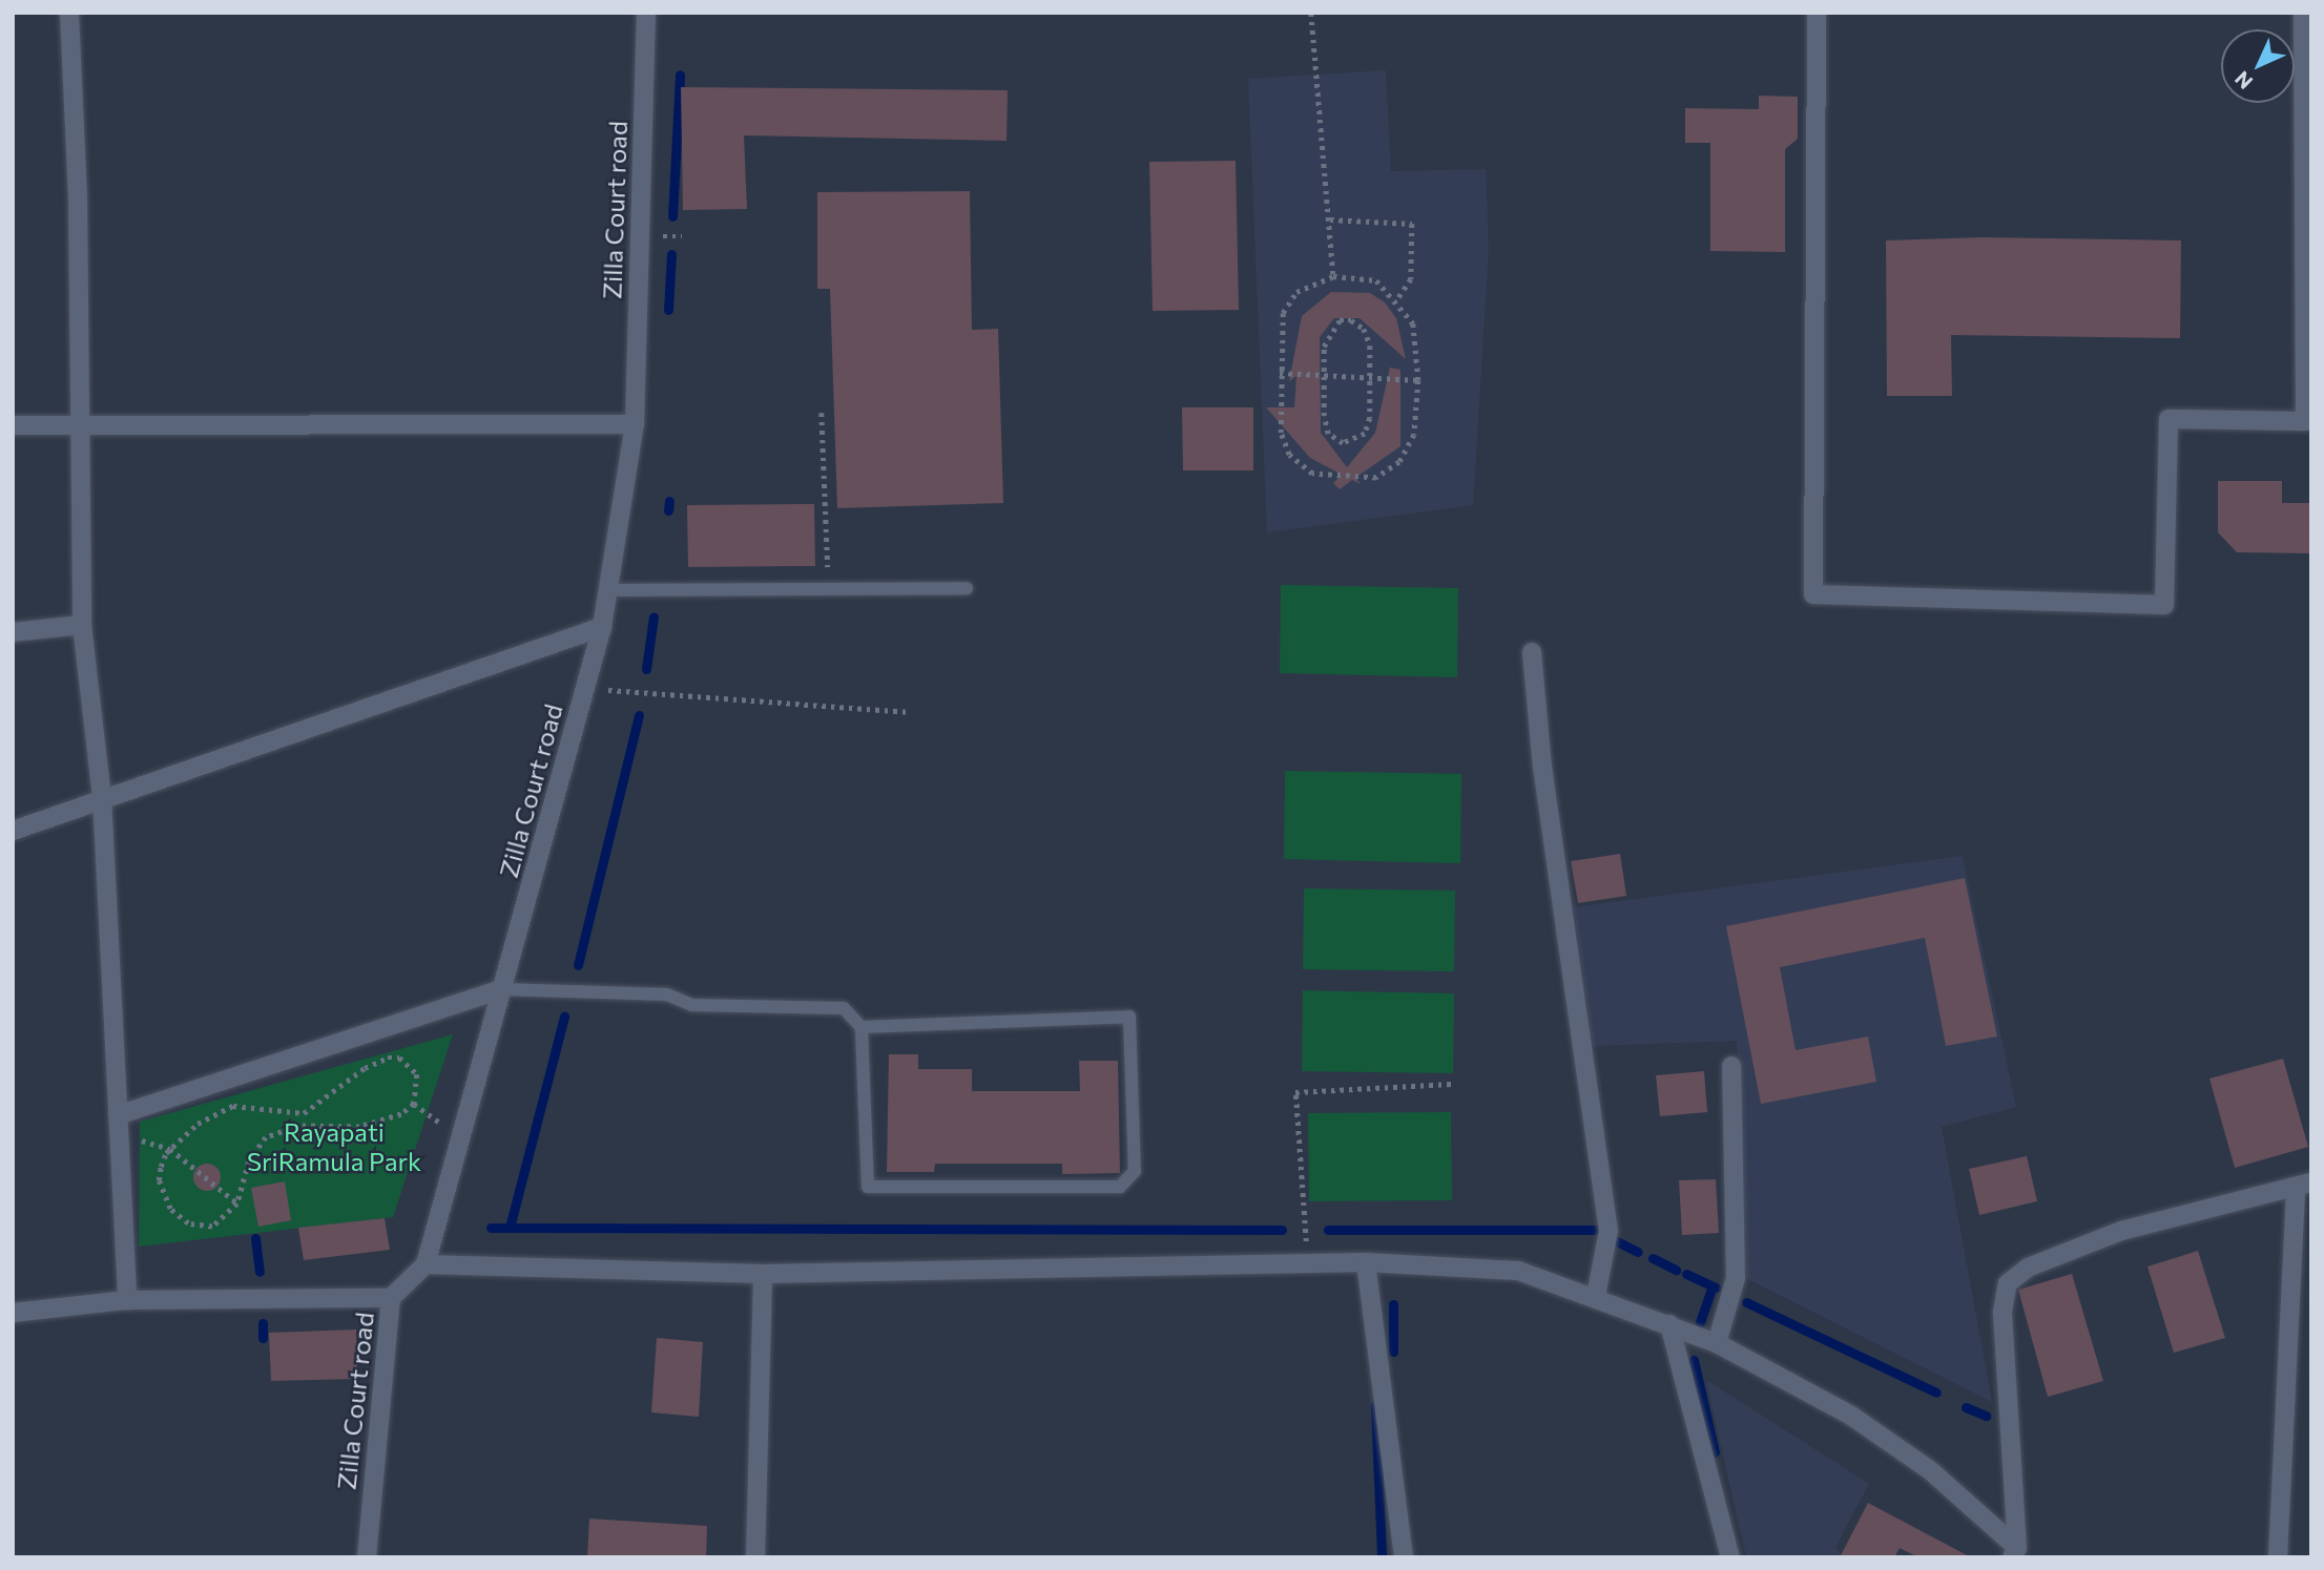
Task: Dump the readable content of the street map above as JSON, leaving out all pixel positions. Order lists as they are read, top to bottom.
{
  "streets": {
    "street": ["Zilla Court road"]
  },
  "parks": ["Rayapati SriRamula Park"],
  "north": "bottom left"
}
